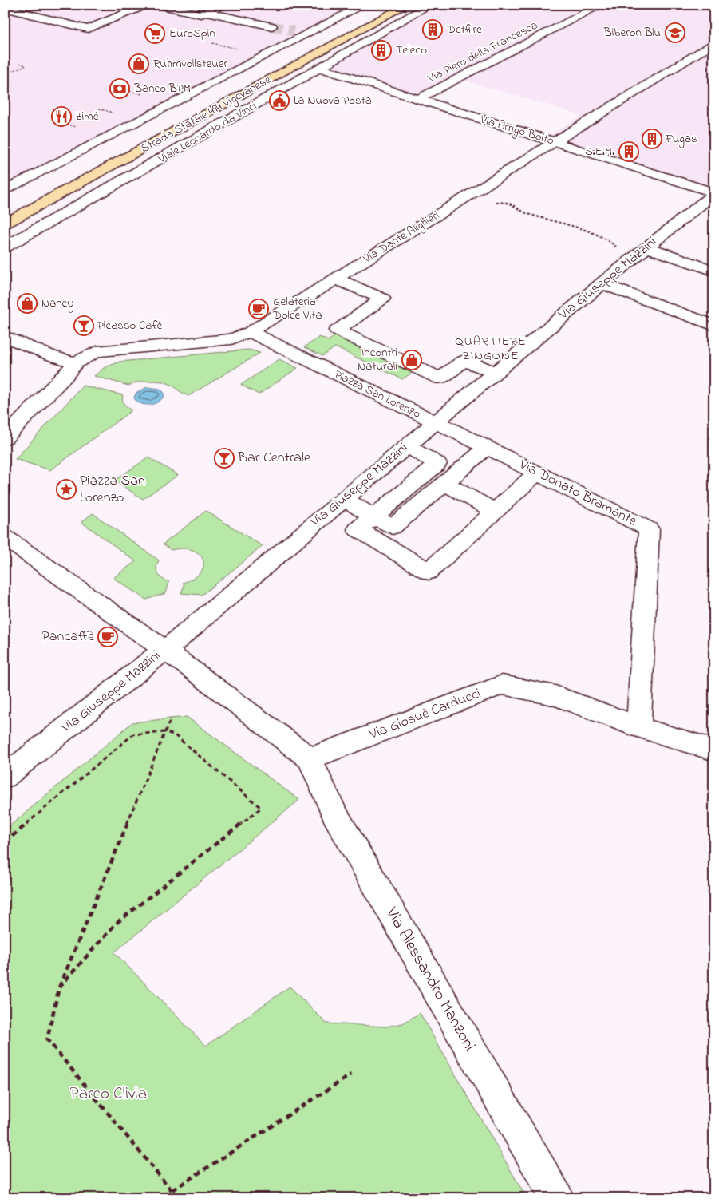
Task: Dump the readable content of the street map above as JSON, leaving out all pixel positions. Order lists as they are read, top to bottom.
{
  "streets": {
    "main road": ["Strada Statale 494 Vigevanese"],
    "street": [
      "Via Piero della Francesca",
      "Via Arrigo Boito",
      "Viale Leonardo da Vinci",
      "Via Dante Alighieri",
      "Via Giuseppe Mazzini",
      "Piazza San Lorenzo",
      "Via Donato Bramante",
      "Via Giosuè Carducci",
      "Via Alessandro Manzoni"
    ]
  },
  "crossings": [
    ["Via Piero della Francesca", "Via Arrigo Boito"],
    ["Via Arrigo Boito", "Viale Leonardo da Vinci"],
    ["Via Arrigo Boito", "Via Dante Alighieri"],
    ["Via Arrigo Boito", "Via Giuseppe Mazzini"],
    ["Via Dante Alighieri", "Piazza San Lorenzo"],
    ["Via Giuseppe Mazzini", "Piazza San Lorenzo"],
    ["Via Giuseppe Mazzini", "Via Donato Bramante"],
    ["Piazza San Lorenzo", "Via Donato Bramante"],
    ["Via Donato Bramante", "Via Giosuè Carducci"],
    ["Via Giosuè Carducci", "Via Alessandro Manzoni"]
  ],
  "districts": ["QUARTIERE ZINGONE"],
  "parks": ["Parco Clivia"],
  "places": {
    "building": [
      "Detfire",
      "Teleco",
      "Fugas",
      "S.E.M."
    ],
    "school or university": ["Biberon Blu"],
    "supermarket": ["EuroSpin"],
    "shop": ["Ruhmvollsteuer", "Nancy", "Incontri Naturali"],
    "bank": ["Banco BPM"],
    "public building": ["La Nuova Posta"],
    "restaurant": ["Zimé"],
    "cafe": ["Gelateria Dolce Vita", "Pancaffè"],
    "bar": ["Picasso Café", "Bar Centrale"],
    "place": ["Piazza San Lorenzo"]
  }
}
